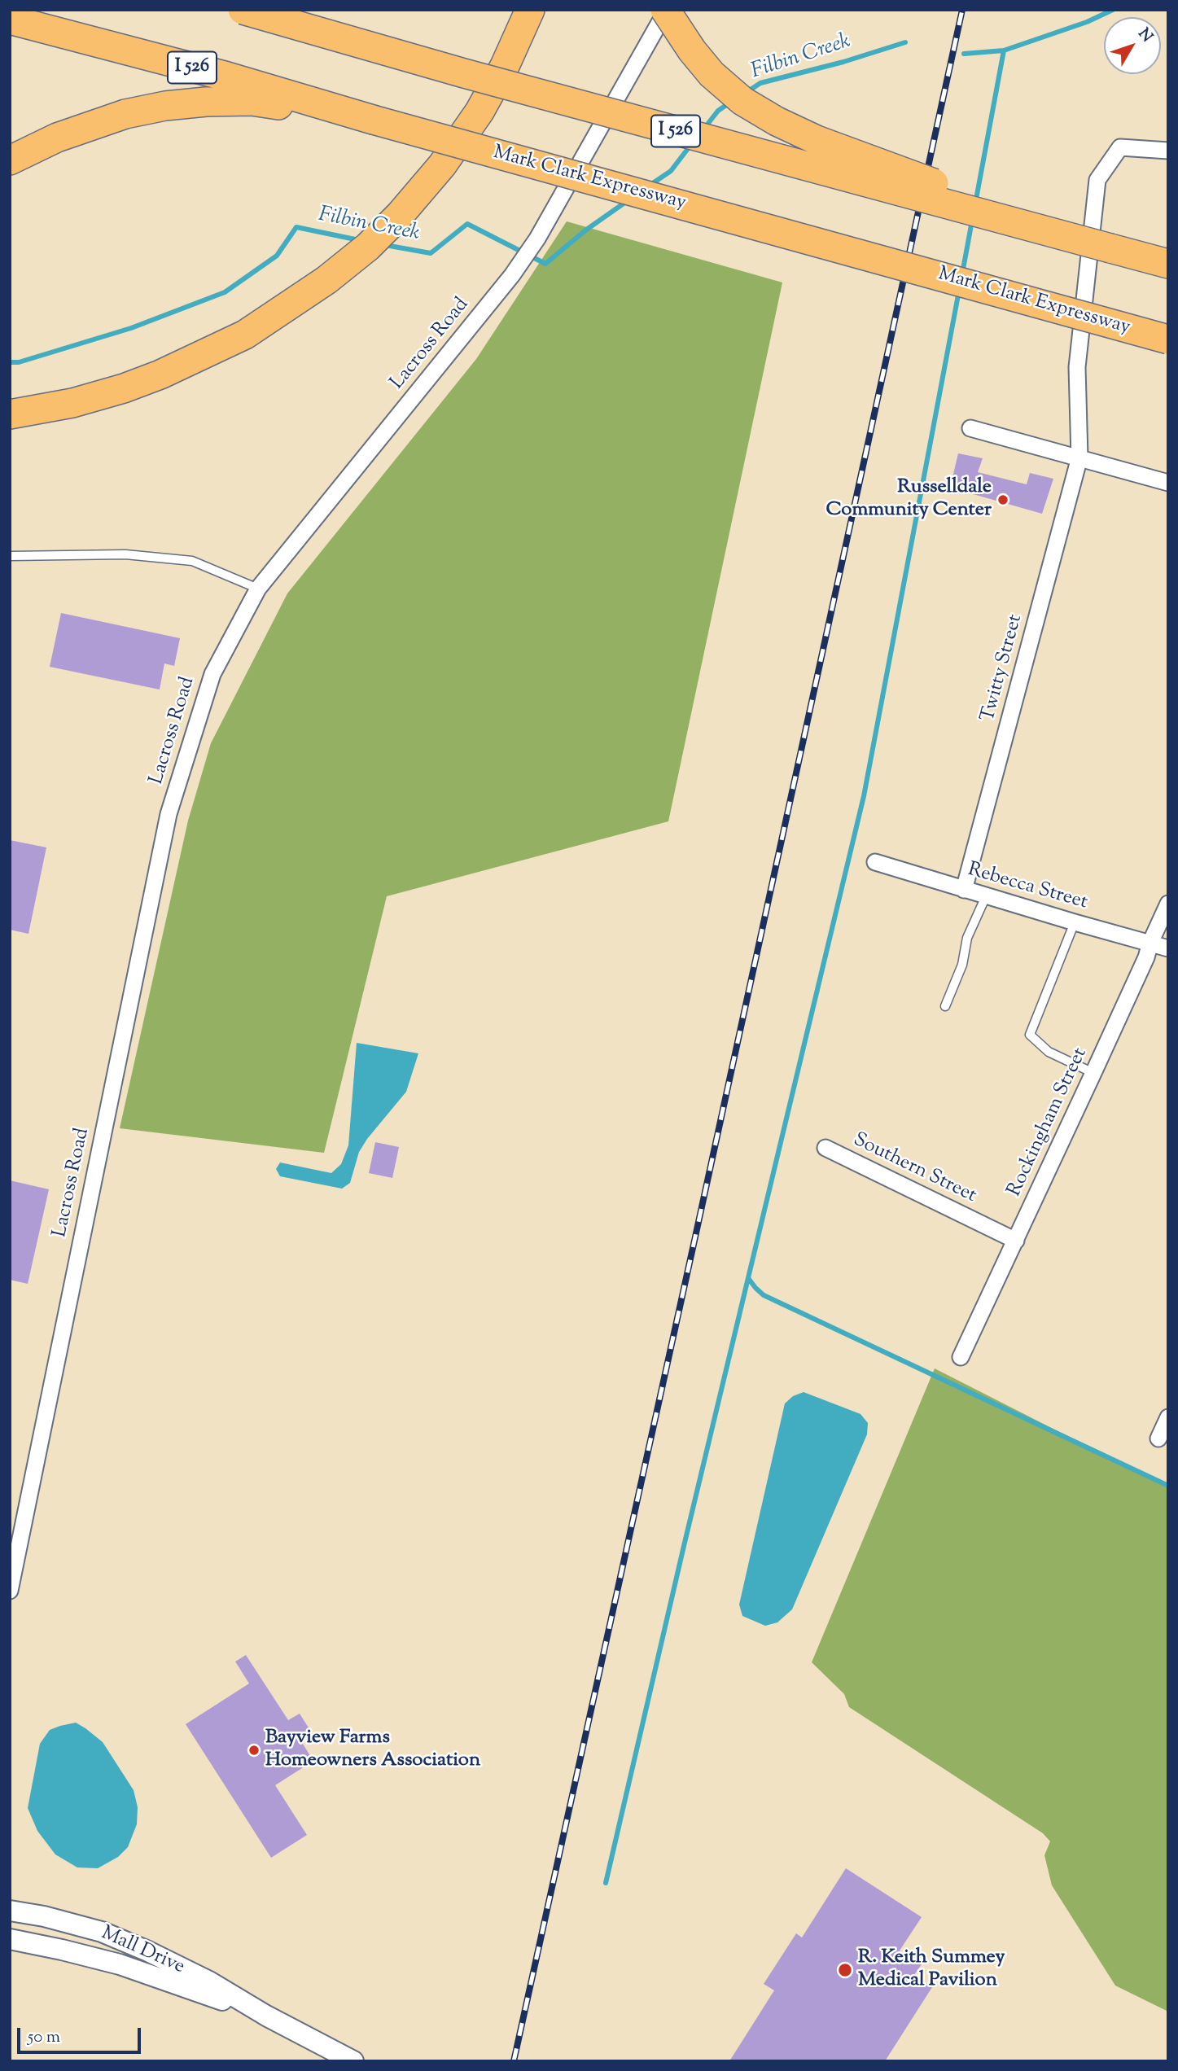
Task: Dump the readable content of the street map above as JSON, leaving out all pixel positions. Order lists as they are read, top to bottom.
{
  "streets": {
    "highway": ["I 526", "Mark Clark Expressway"],
    "street": [
      "Lacross Road",
      "Twitty Street",
      "Rebecca Street",
      "Rockingham Street",
      "Southern Street",
      "Mall Drive"
    ]
  },
  "crossings": [
    ["Twitty Street", "Rebecca Street"],
    ["Rebecca Street", "Rockingham Street"],
    ["Rockingham Street", "Southern Street"]
  ],
  "water": ["Filbin Creek"],
  "places": ["Russelldale Community Center", "Bayview Farms Homeowners Association", "R. Keith Summey Medical Pavilion"],
  "scale_bar": "50 m",
  "north": "top right"
}
